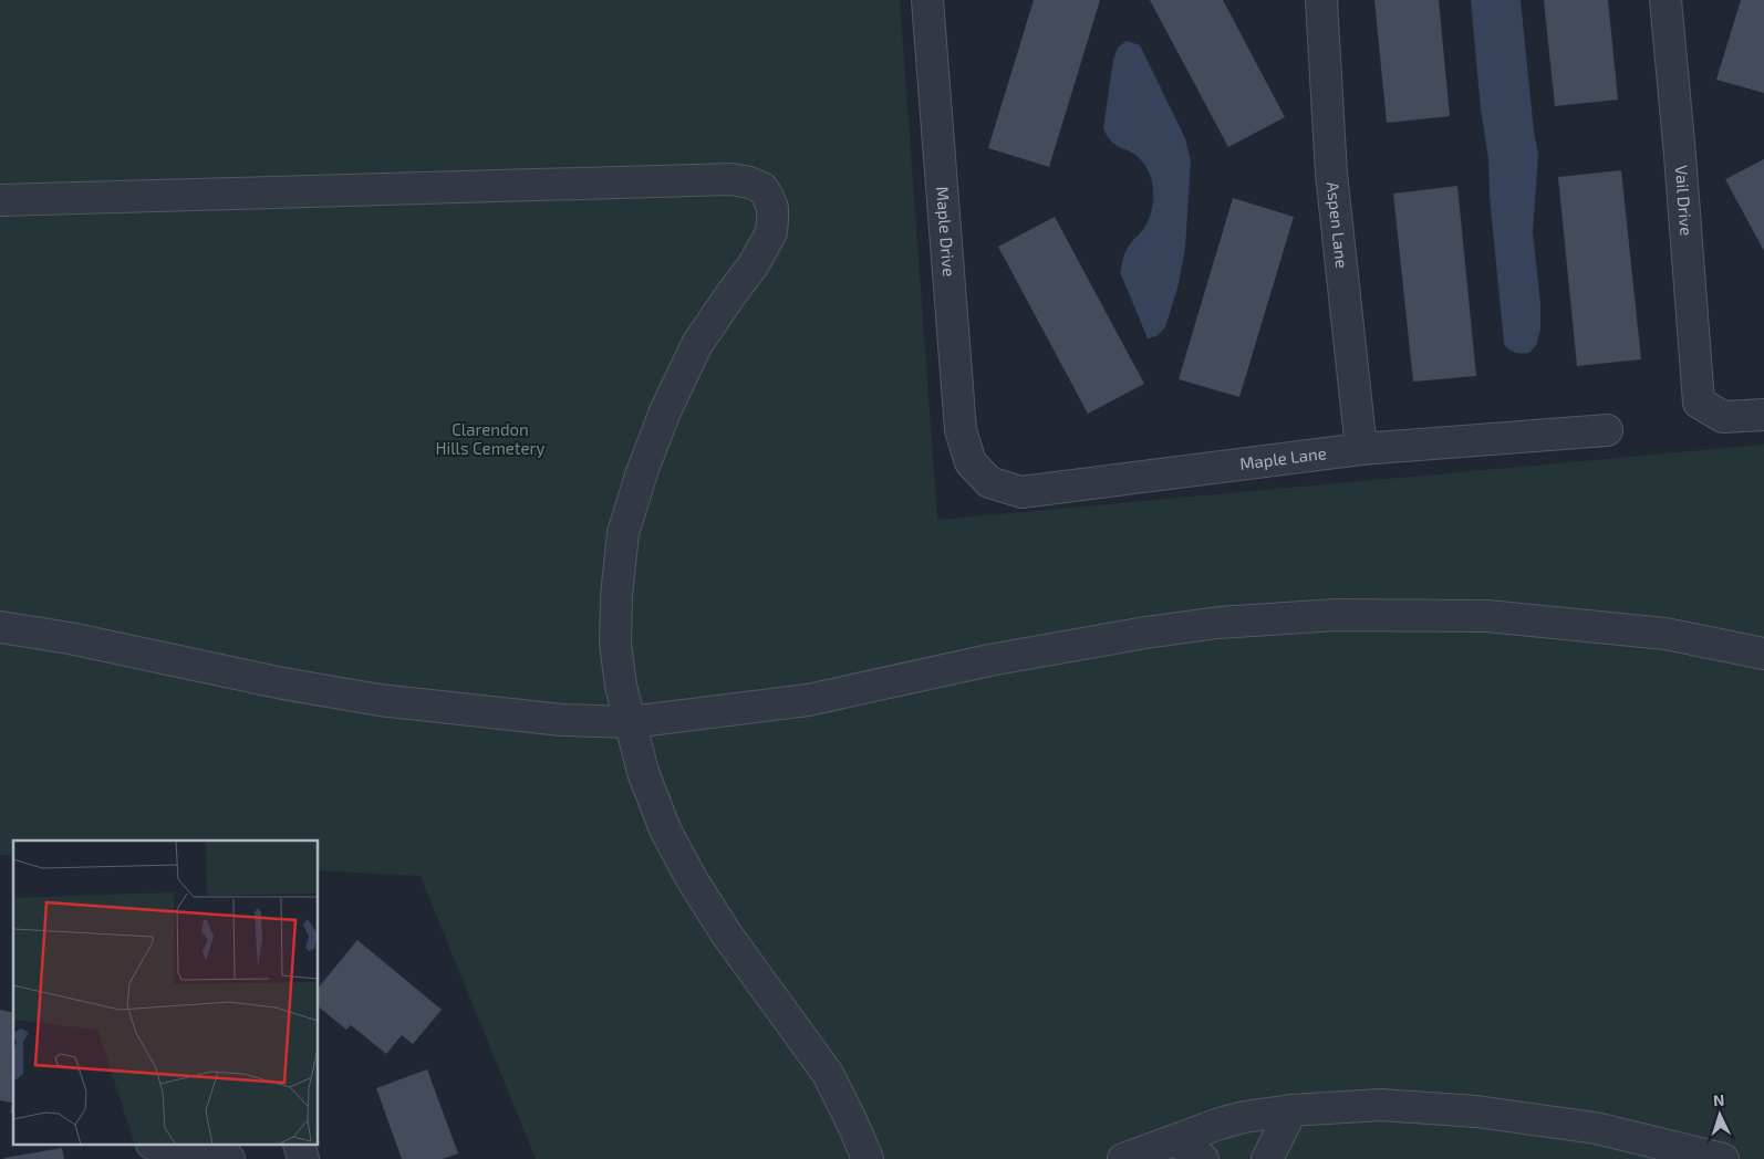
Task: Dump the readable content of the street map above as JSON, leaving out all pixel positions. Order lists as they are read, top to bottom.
{
  "streets": {
    "street": [
      "Vail Drive",
      "Aspen Lane",
      "Maple Drive",
      "Maple Lane"
    ]
  },
  "crossings": [
    ["Aspen Lane", "Maple Lane"],
    ["Maple Drive", "Maple Lane"]
  ],
  "parks": ["Clarendon Hills Cemetery"],
  "north": "top"
}
